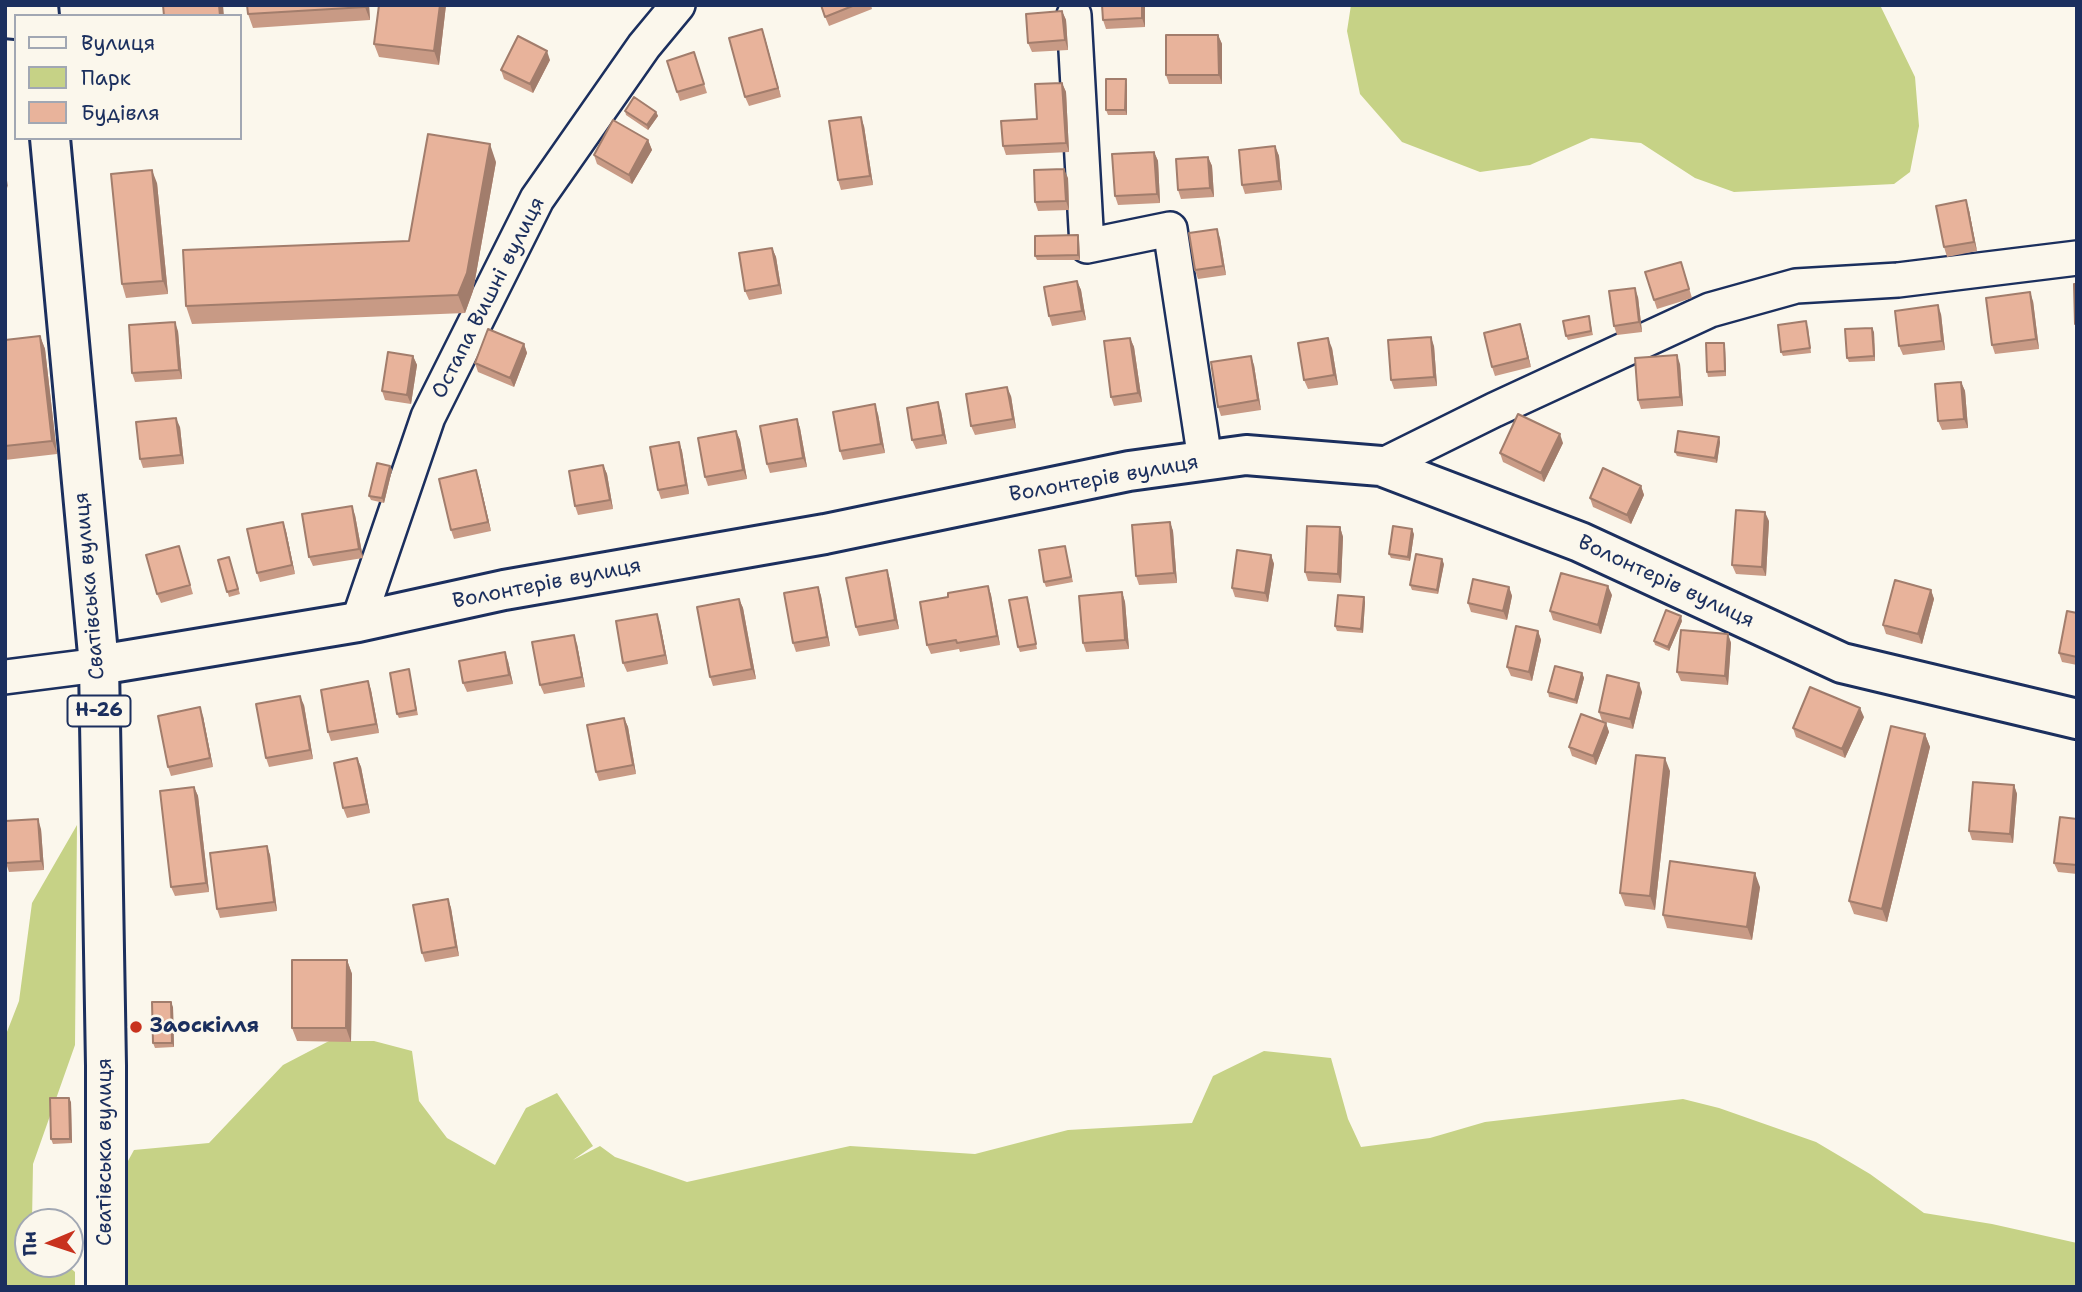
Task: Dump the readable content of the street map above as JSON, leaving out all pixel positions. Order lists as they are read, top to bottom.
{
  "streets": {
    "street": [
      "Остапа Вишні вулиця",
      "Волонтерів вулиця",
      "Сватівська вулиця",
      "Н-26"
    ]
  },
  "crossings": [
    ["Остапа Вишні вулиця", "Волонтерів вулиця"],
    ["Волонтерів вулиця", "Сватівська вулиця"]
  ],
  "places": ["Заоскілля"],
  "legend": ["Вулиця", "Парк", "Будівля"],
  "north": "left"
}
